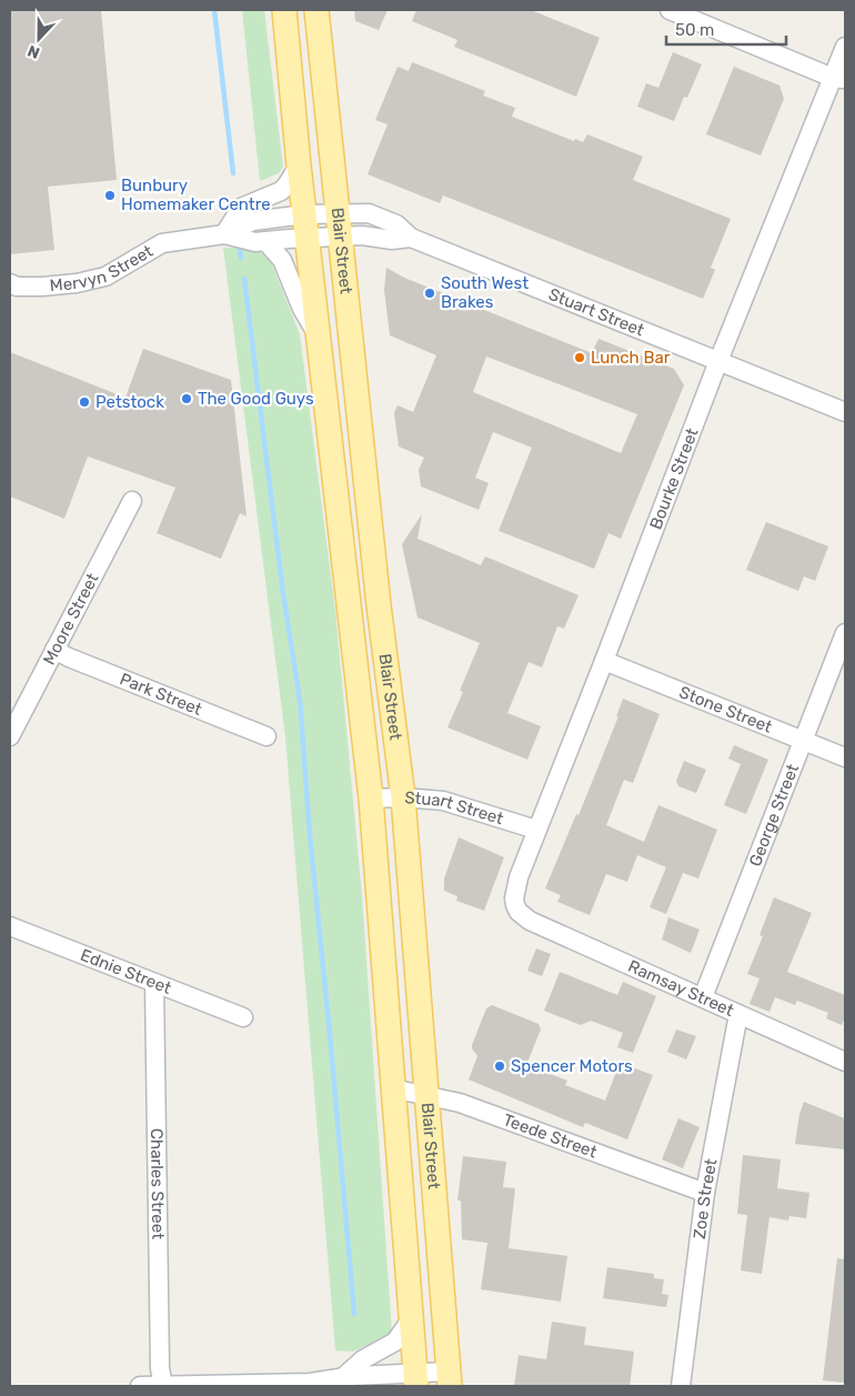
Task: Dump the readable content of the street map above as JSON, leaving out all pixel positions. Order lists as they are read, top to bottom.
{
  "streets": {
    "main road": ["Blair Street"],
    "street": [
      "Mervyn Street",
      "Stuart Street",
      "Bourke Street",
      "Moore Street",
      "Park Street",
      "Stone Street",
      "George Street",
      "Ednie Street",
      "Ramsay Street",
      "Teede Street",
      "Charles Street",
      "Zoe Street"
    ]
  },
  "crossings": [
    ["Blair Street", "Mervyn Street"],
    ["Blair Street", "Stuart Street"],
    ["Blair Street", "Teede Street"],
    ["Mervyn Street", "Stuart Street"],
    ["Stuart Street", "Bourke Street"],
    ["Bourke Street", "Stone Street"],
    ["Bourke Street", "Ramsay Street"],
    ["Moore Street", "Park Street"],
    ["Stone Street", "George Street"],
    ["George Street", "Ramsay Street"],
    ["Ednie Street", "Charles Street"],
    ["Ramsay Street", "Zoe Street"],
    ["Teede Street", "Zoe Street"]
  ],
  "places": [
    "Bunbury Homemaker Centre",
    "South West Brakes",
    "Lunch Bar",
    "The Good Guys",
    "Petstock",
    "Spencer Motors"
  ],
  "scale_bar": "50 m",
  "north": "bottom"
}
